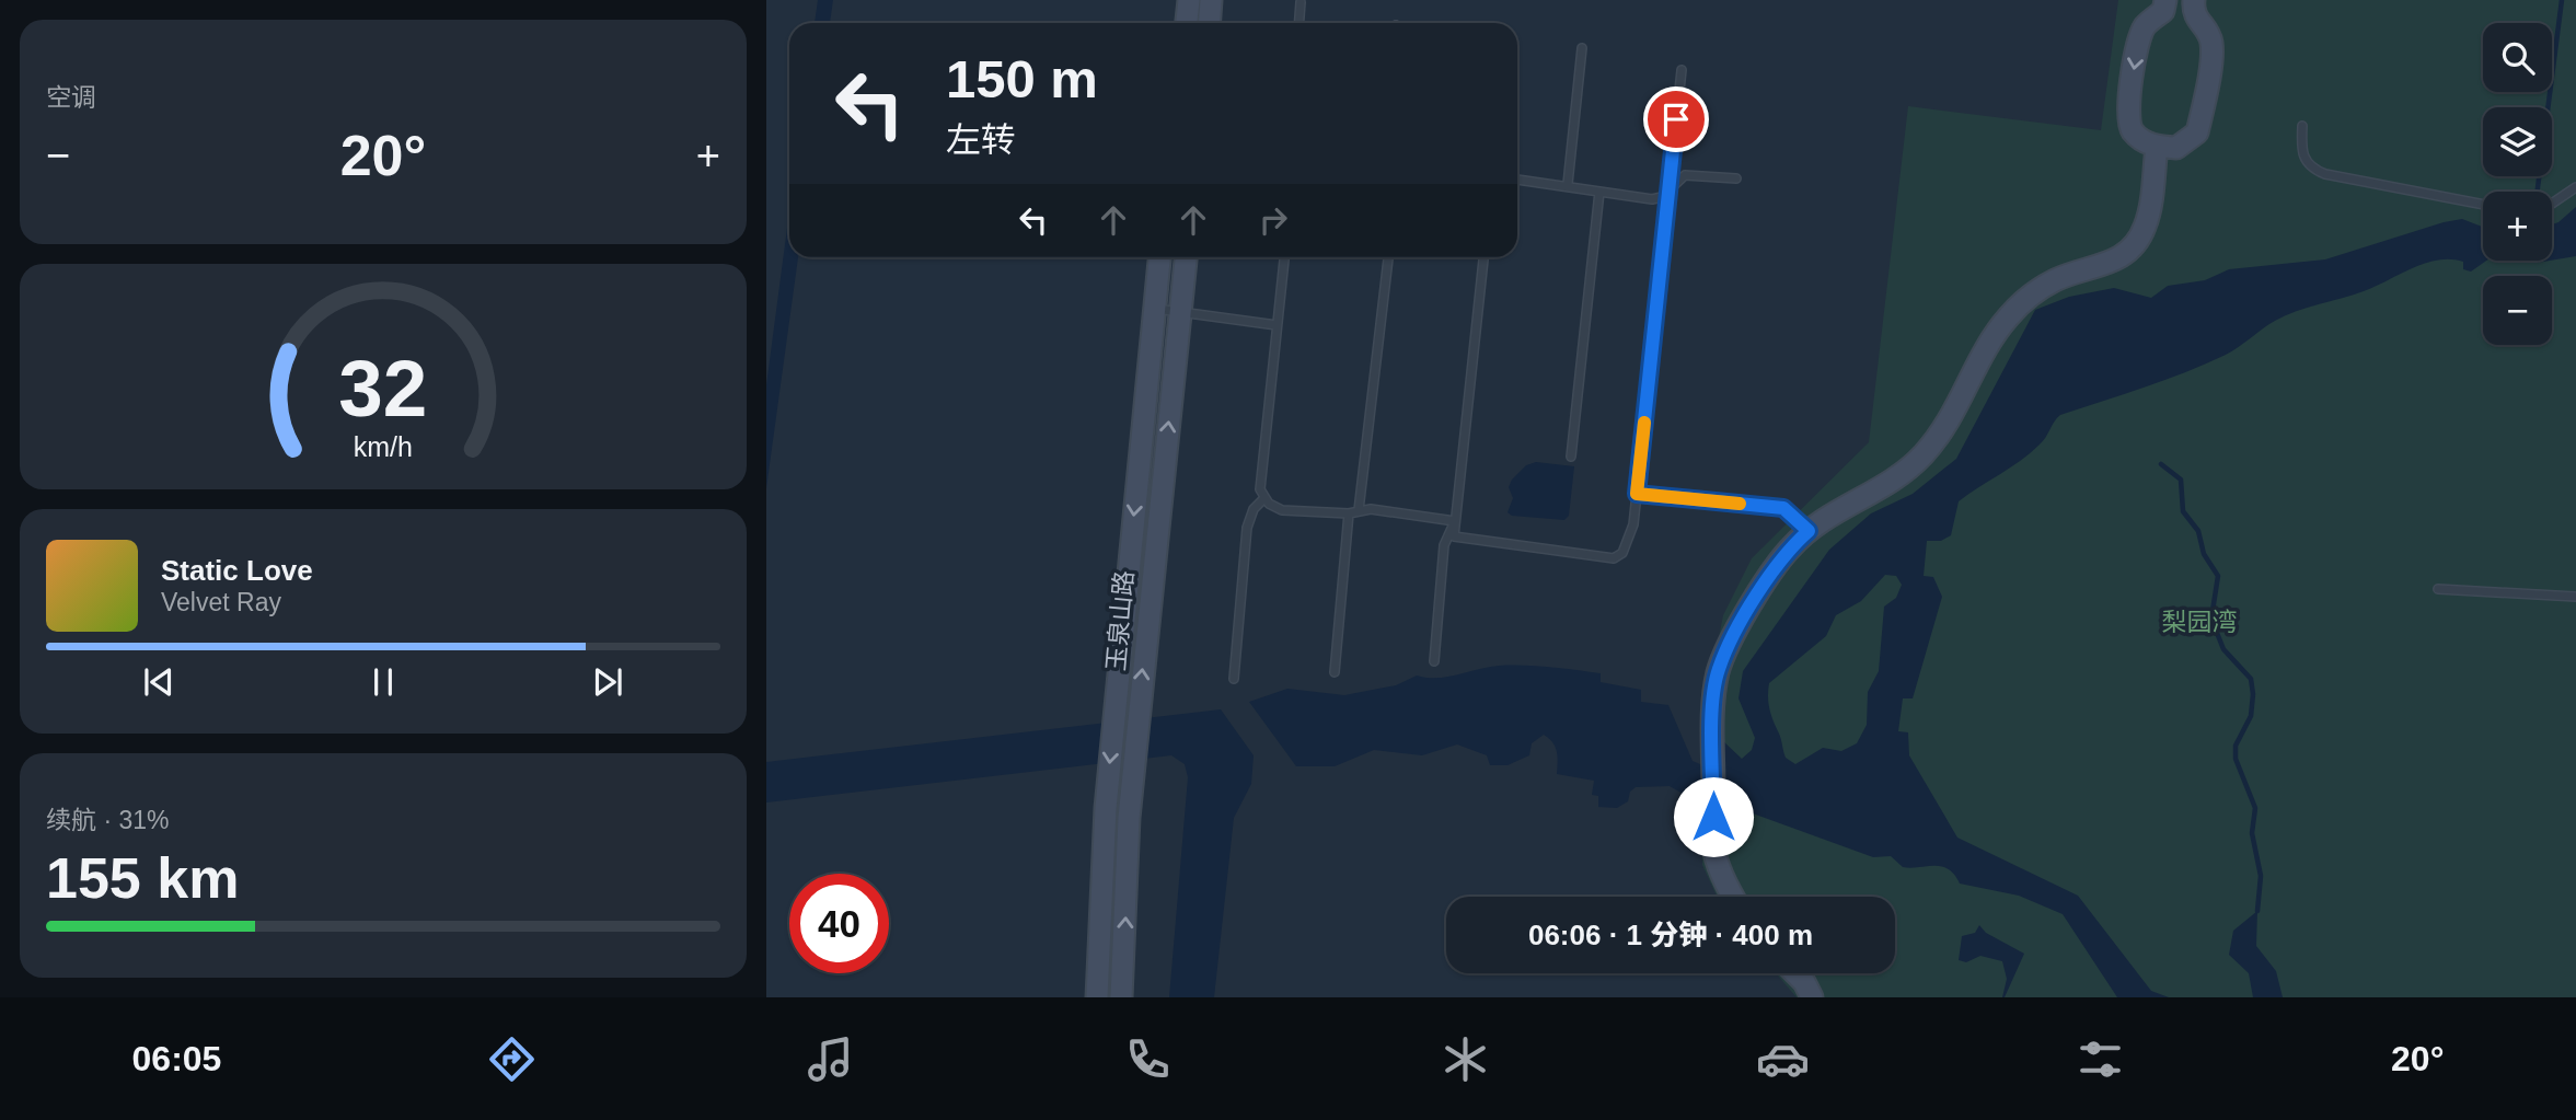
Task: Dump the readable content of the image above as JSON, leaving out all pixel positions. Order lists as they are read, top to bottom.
{
  "streets": {
    "street": ["玉泉山路"]
  },
  "parks": ["梨园湾"],
  "page": {
    "tile": [
      "空调",
      ["续航 · 31%", "155 km"]
    ],
    "map_buttons": ["+", "−"],
    "turn": ["150 m", "左转"],
    "heat": ["−", "20°", "+"],
    "song": ["Static Love", "Velvet Ray"],
    "limit": "40",
    "trip": "06:06 · 1 分钟 · 400 m",
    "tabs": ["06:05", "20°"],
    "gauge": ["32", "km/h"]
  }
}
